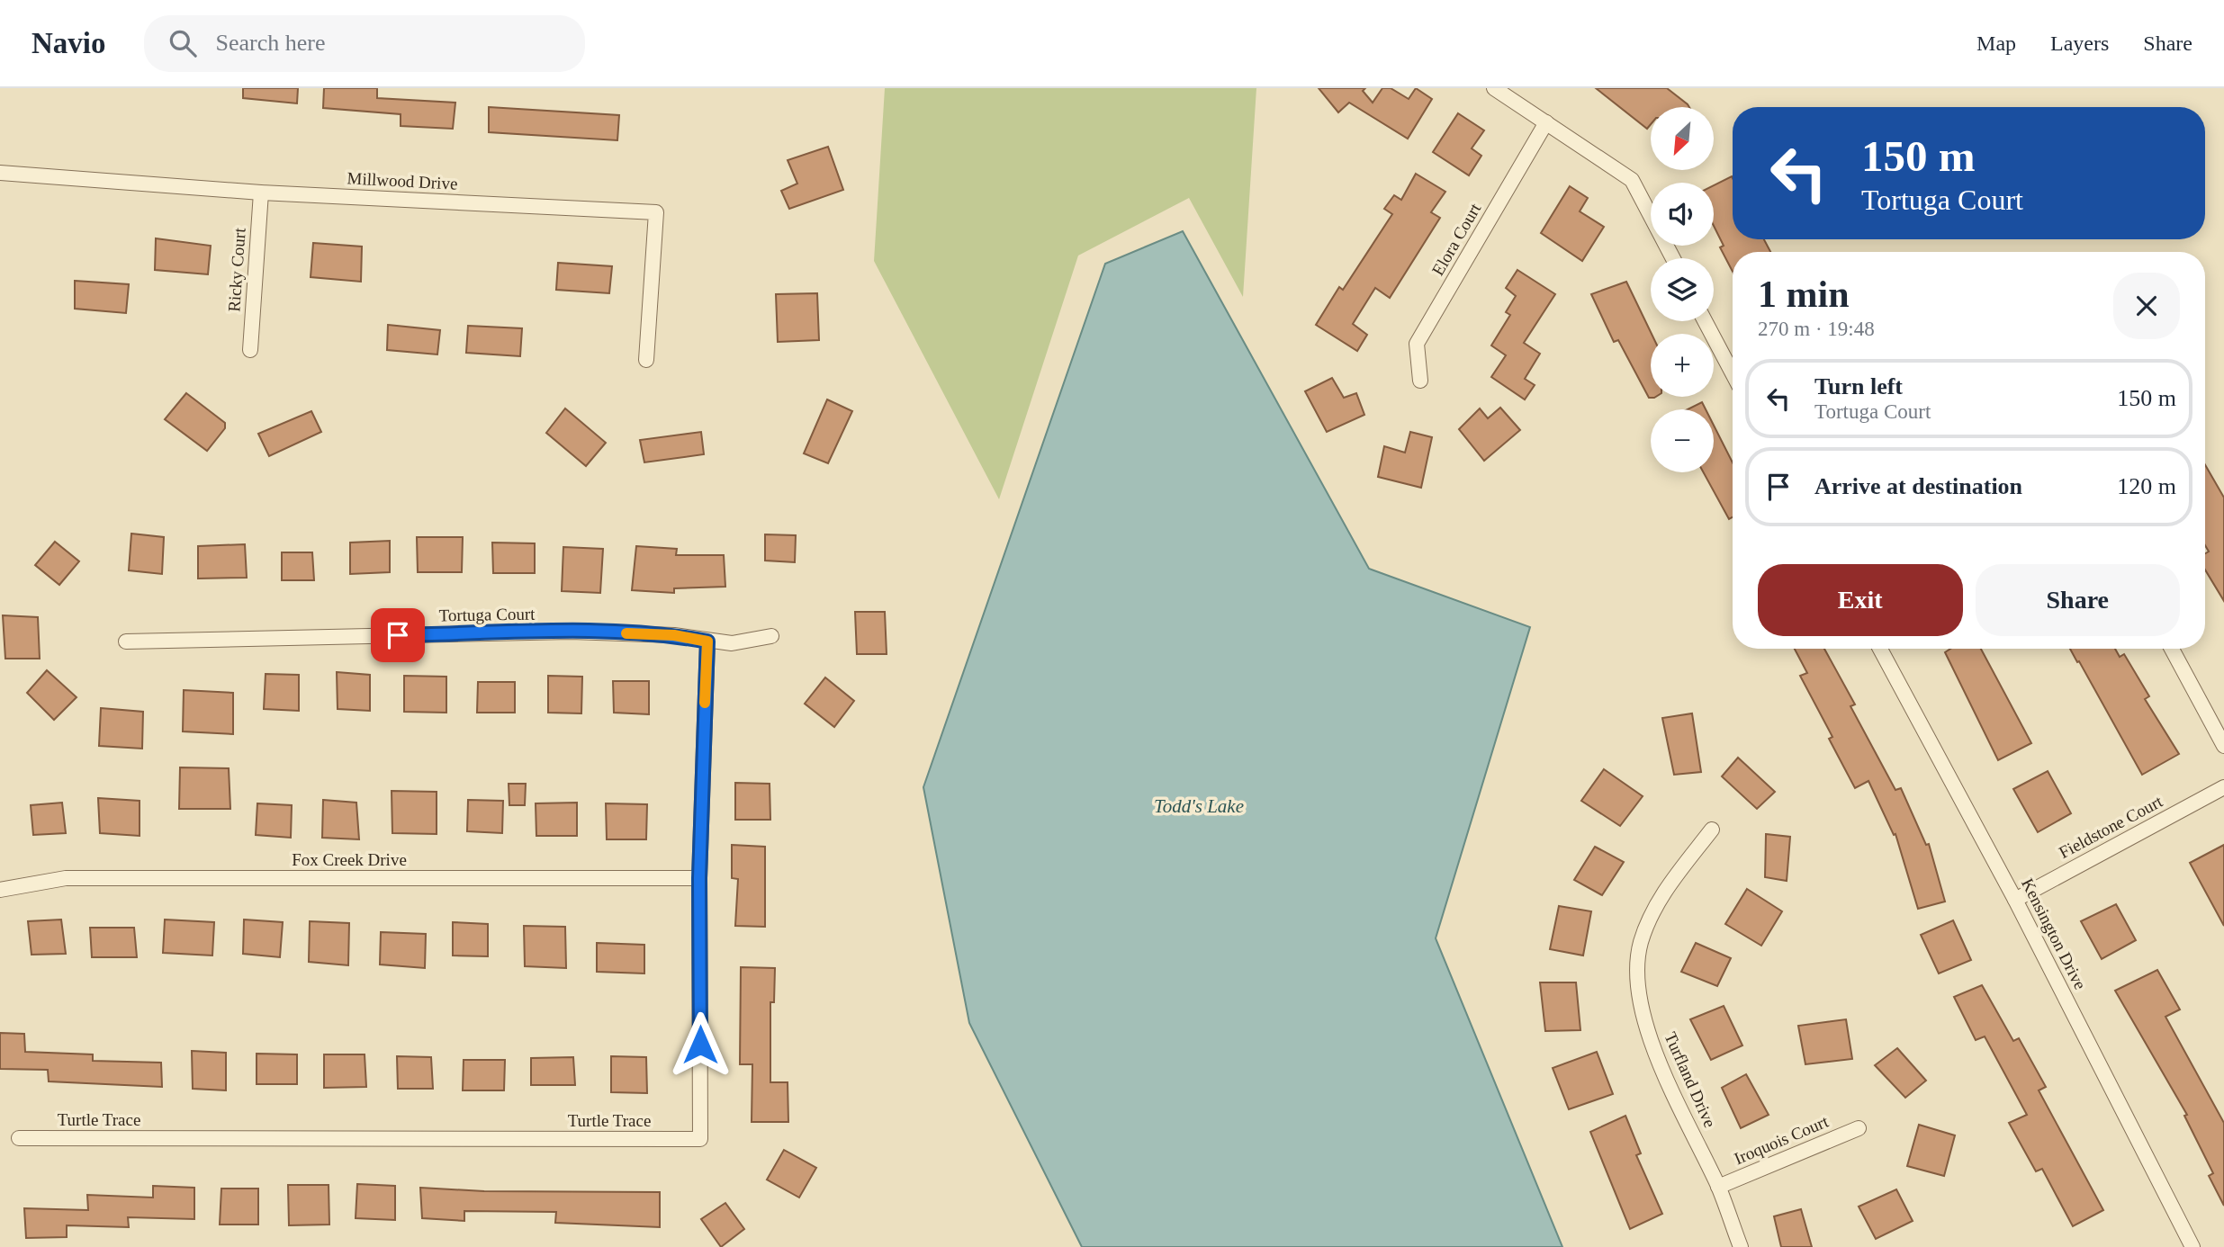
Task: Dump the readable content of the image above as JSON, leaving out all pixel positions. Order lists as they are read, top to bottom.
{
  "streets": {
    "street": [
      "Millwood Drive",
      "Elora Court",
      "Ricky Court",
      "Tortuga Court",
      "Fieldstone Court",
      "Fox Creek Drive",
      "Kensington Drive",
      "Turfland Drive",
      "Turtle Trace",
      "Iroquois Court"
    ]
  },
  "crossings": [
    ["Millwood Drive", "Ricky Court"],
    ["Tortuga Court", "Turtle Trace"],
    ["Fieldstone Court", "Kensington Drive"],
    ["Fox Creek Drive", "Turtle Trace"],
    ["Turfland Drive", "Iroquois Court"]
  ],
  "water": ["Todd's Lake"],
  "north": "bottom left",
  "page": {
    "header": "Navio",
    "search": "Search here",
    "nav": ["Map", "Layers", "Share"],
    "map_buttons": ["+", "−"],
    "turn": ["150 m", "Tortuga Court"],
    "heading": ["1 min", "270 m · 19:48"],
    "list": [
      {
        "name": "Turn left",
        "note": "Tortuga Court",
        "value": "150 m"
      },
      {
        "name": "Arrive at destination",
        "value": "120 m"
      }
    ],
    "buttons": ["Exit", "Share"]
  }
}
